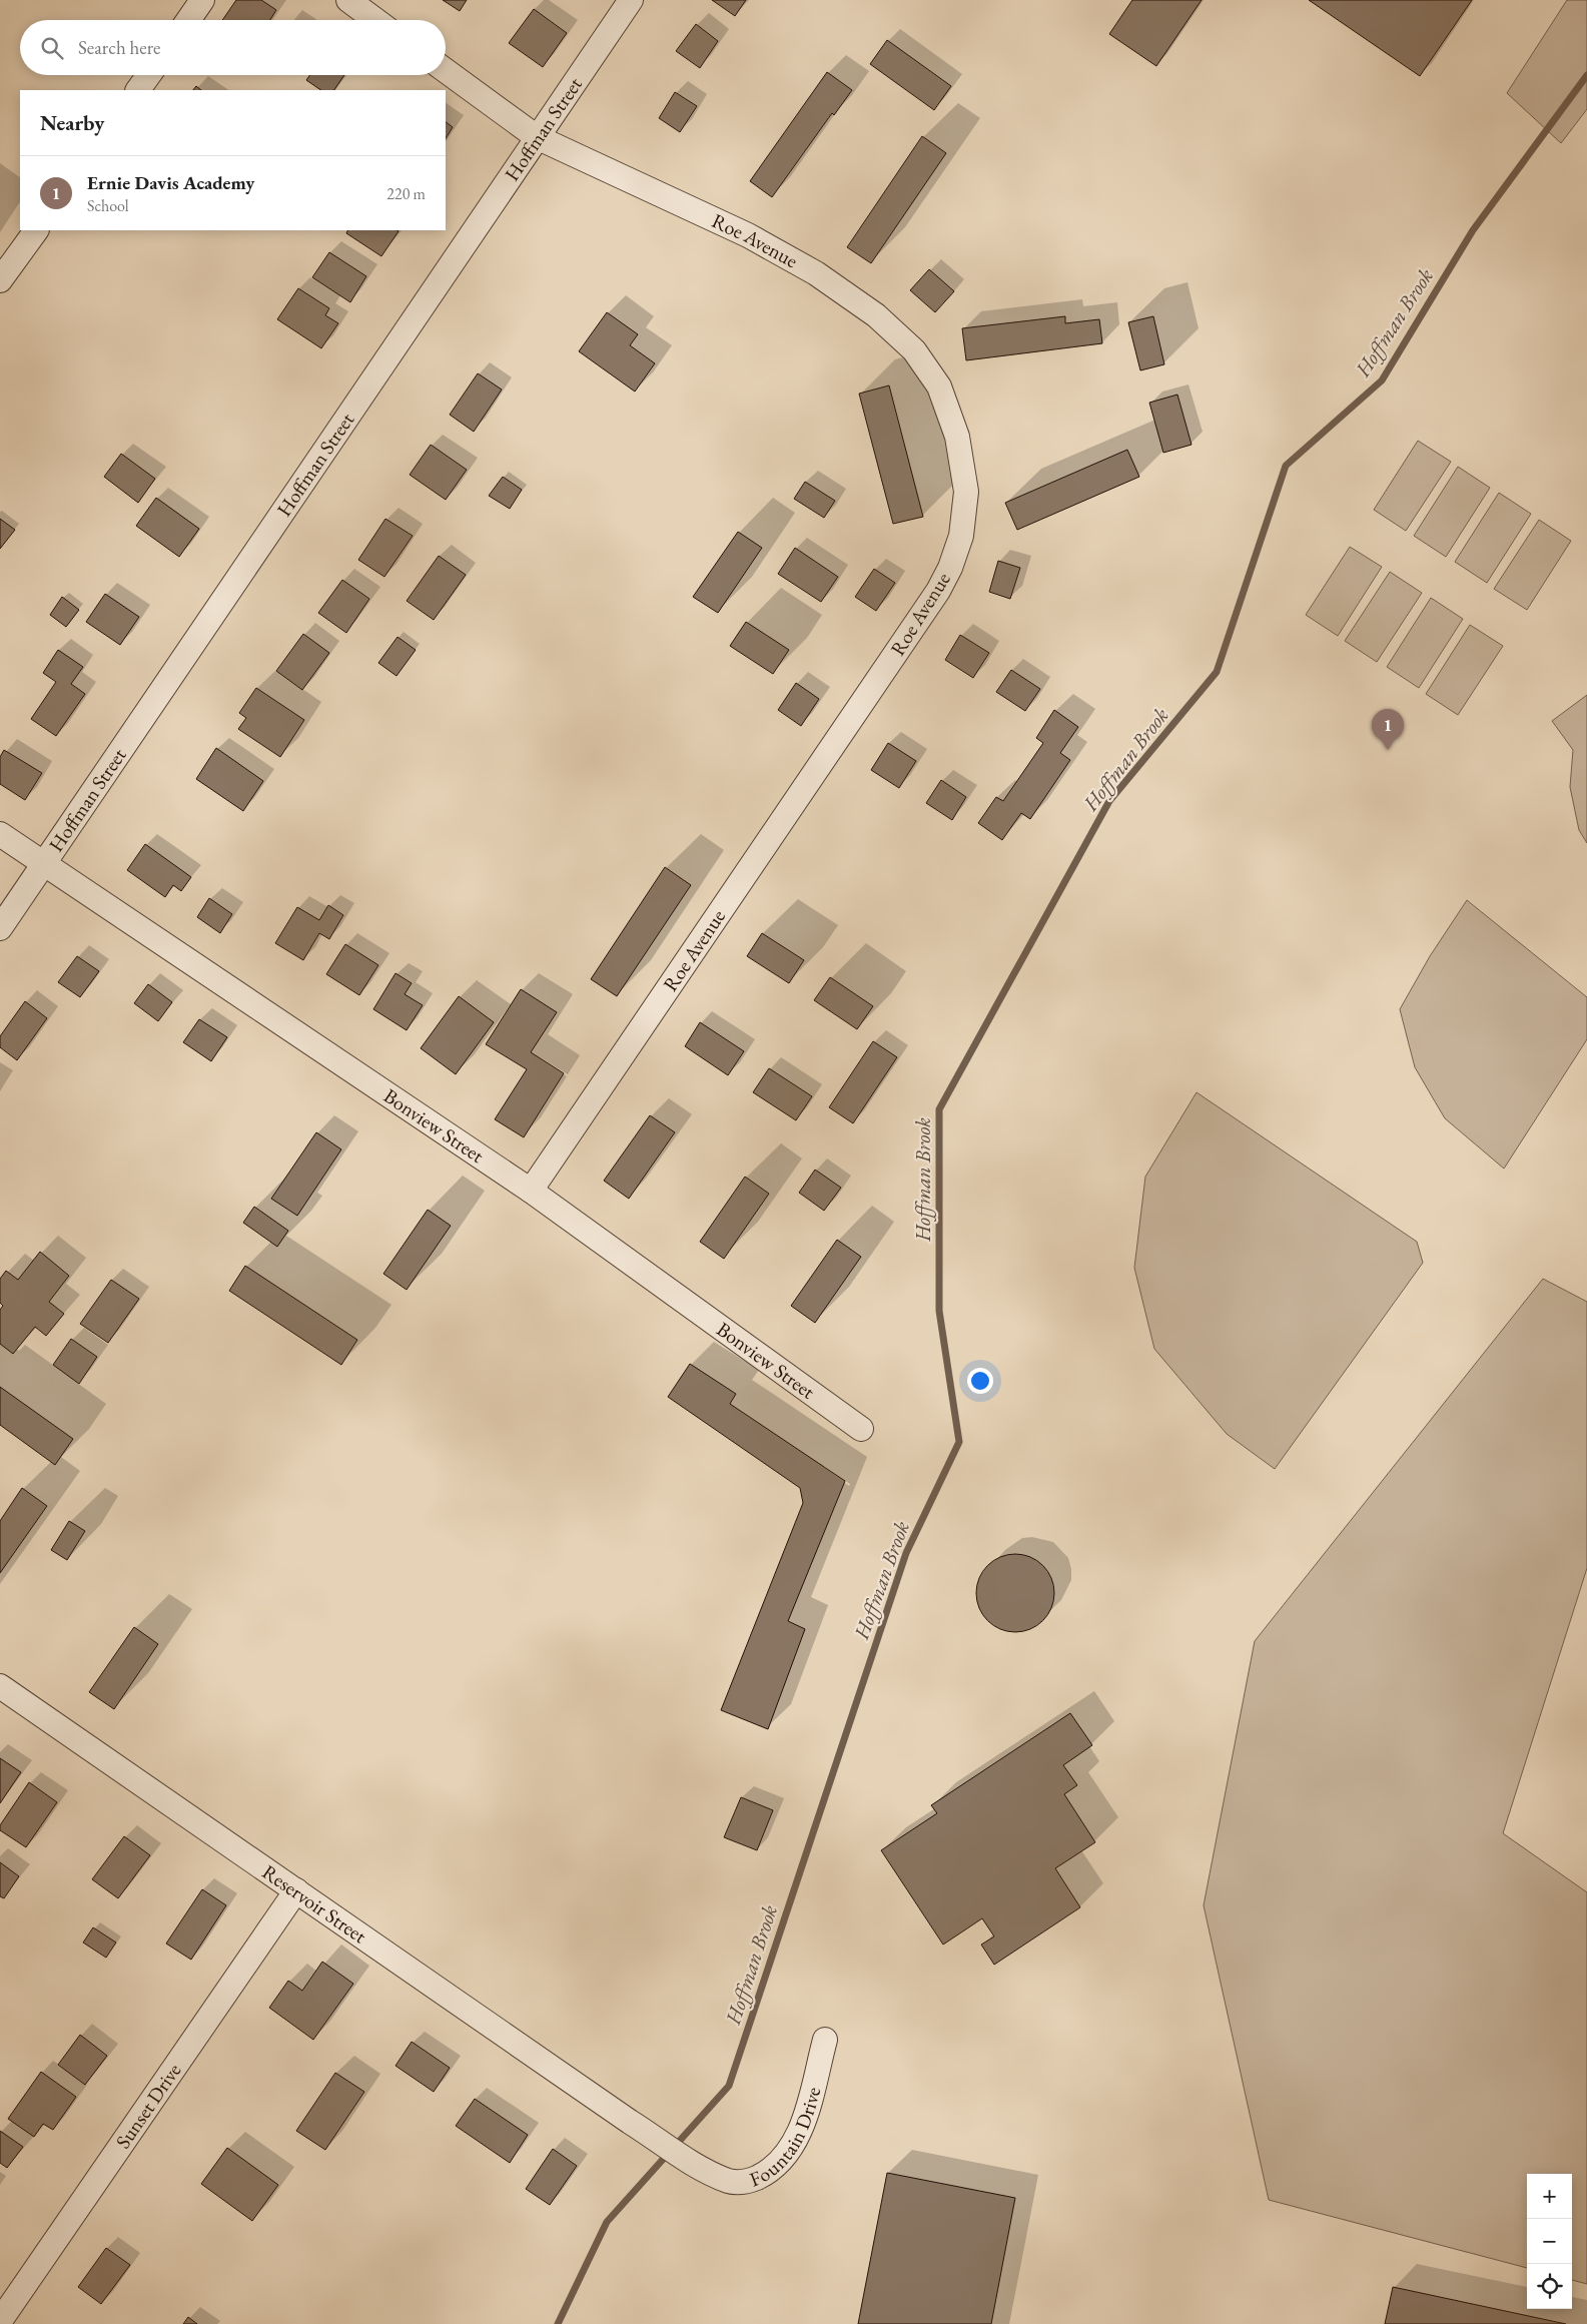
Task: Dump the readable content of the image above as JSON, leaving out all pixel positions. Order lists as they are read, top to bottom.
{
  "streets": {
    "street": [
      "Hoffman Street",
      "Roe Avenue",
      "Bonview Street",
      "Reservoir Street",
      "Sunset Drive",
      "Fountain Drive"
    ]
  },
  "crossings": [
    ["Hoffman Street", "Roe Avenue"],
    ["Hoffman Street", "Bonview Street"],
    ["Roe Avenue", "Bonview Street"],
    ["Reservoir Street", "Sunset Drive"],
    ["Reservoir Street", "Fountain Drive"]
  ],
  "water": ["Hoffman Brook"],
  "page": {
    "search": "Search here",
    "heading": "Nearby",
    "list": [
      {
        "mark": "1",
        "name": "Ernie Davis Academy",
        "note": "School",
        "value": "220 m"
      }
    ],
    "pins": "1",
    "map_buttons": ["+", "−"]
  }
}
